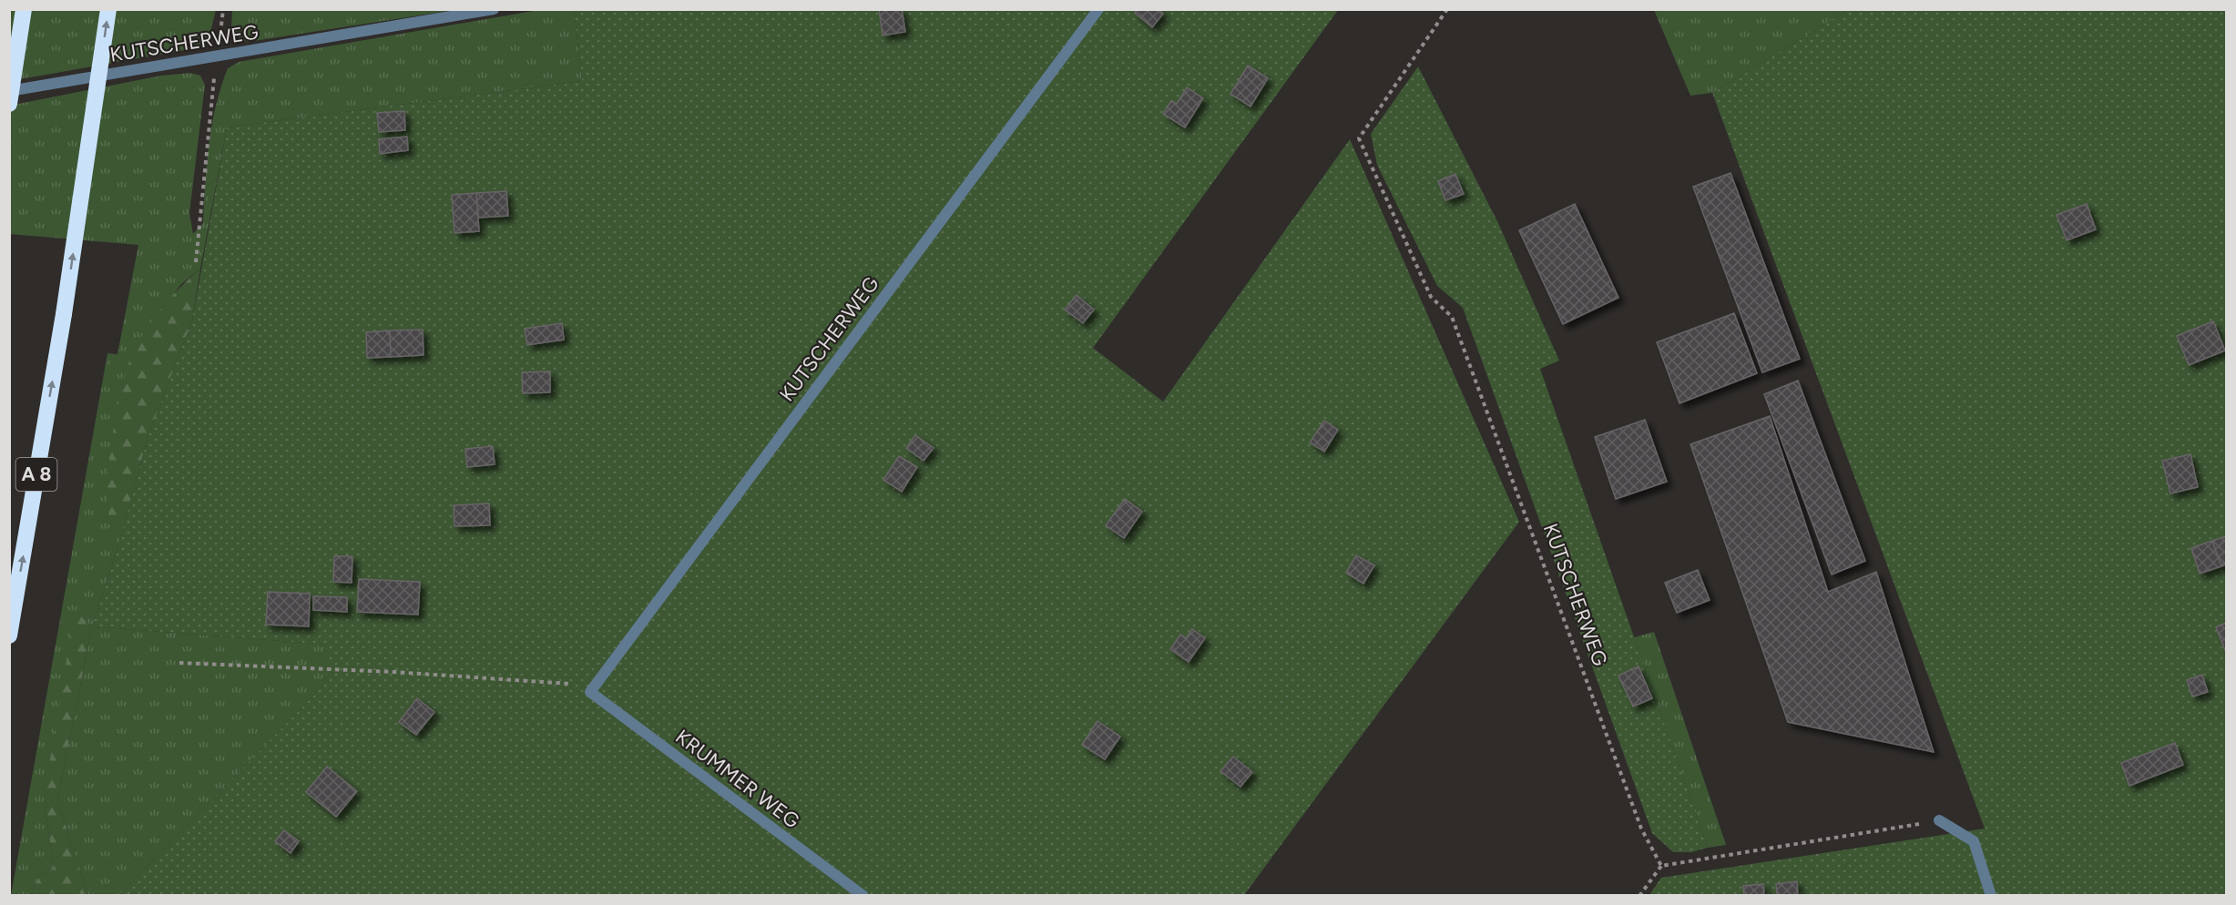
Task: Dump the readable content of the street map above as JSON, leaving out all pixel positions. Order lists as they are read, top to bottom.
{
  "streets": {
    "highway": ["A 8"],
    "lane": ["KUTSCHERWEG", "KRUMMER WEG"]
  },
  "crossings": [
    ["KUTSCHERWEG", "KRUMMER WEG"]
  ]
}
